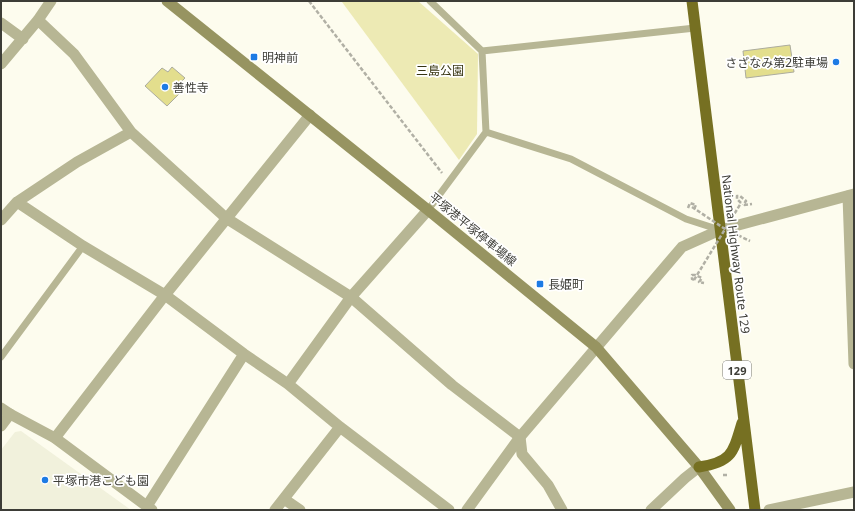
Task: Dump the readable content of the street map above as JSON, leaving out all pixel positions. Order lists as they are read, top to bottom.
{
  "streets": {
    "highway": ["National Highway Route 129", "129"],
    "main road": ["平塚港平塚停車場線"]
  },
  "parks": ["三島公園"],
  "places": {
    "transit": ["明神前", "長姫町"],
    "other": ["さざなみ第2駐車場", "善性寺", "平塚市港こども園"]
  }
}
